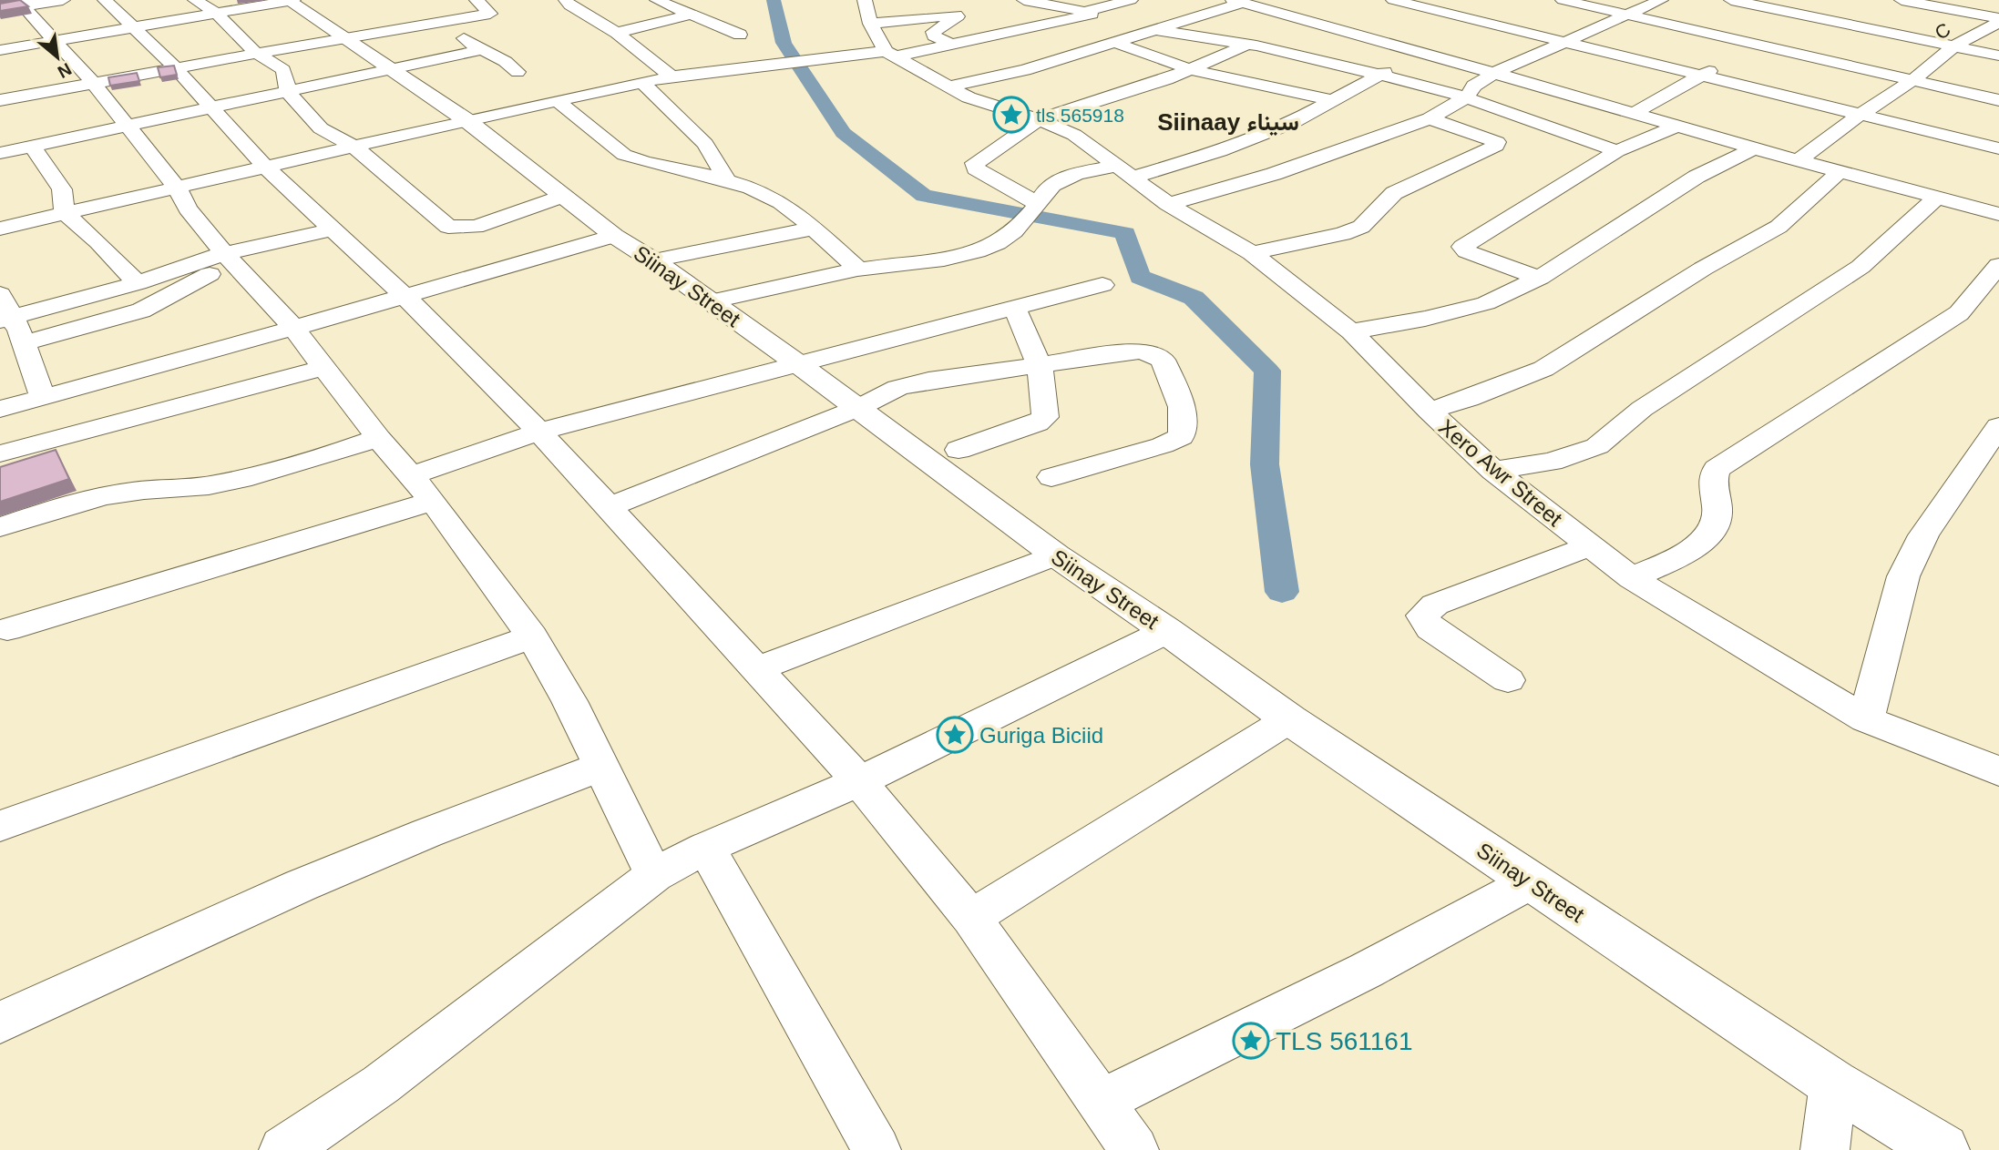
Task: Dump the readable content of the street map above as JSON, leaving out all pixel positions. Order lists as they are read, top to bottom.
{
  "streets": {
    "street": ["C", "Siinay Street", "Xero Awr Street"]
  },
  "districts": ["Siinaay سيناء"],
  "places": {
    "place": ["tls 565918", "Guriga Biciid", "TLS 561161"]
  },
  "north": "bottom right"
}
